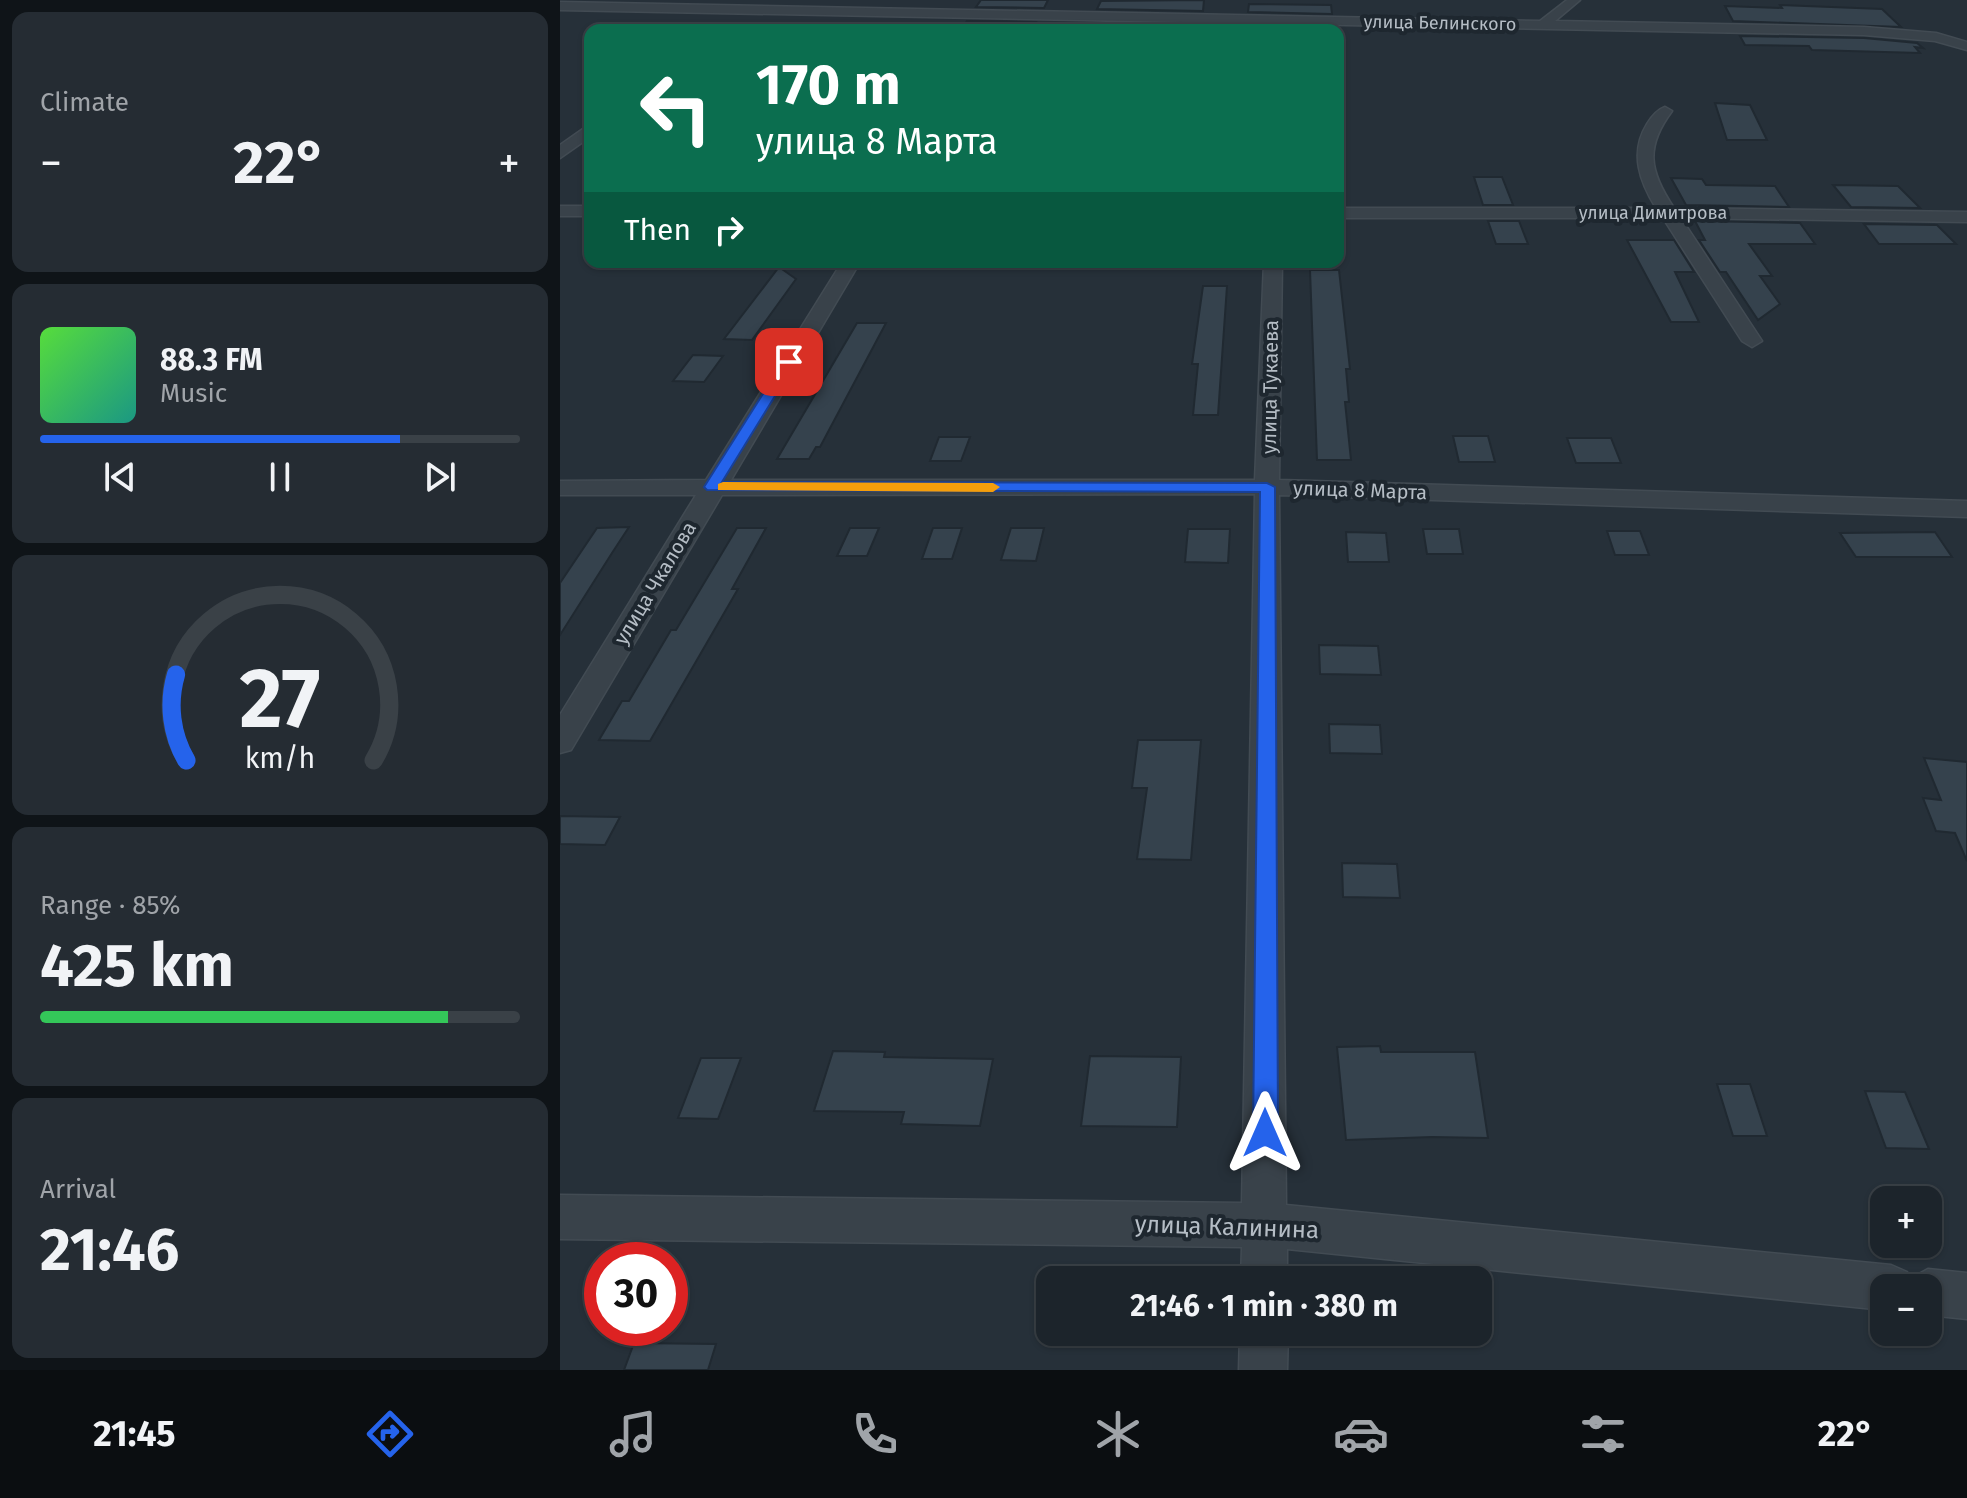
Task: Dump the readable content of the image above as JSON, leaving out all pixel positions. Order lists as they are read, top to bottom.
{
  "streets": {
    "street": [
      "улица Белинского",
      "улица Димитрова",
      "улица Тукаева",
      "улица 8 Марта",
      "улица Чкалова",
      "улица Калинина"
    ]
  },
  "crossings": [
    ["улица Тукаева", "улица 8 Марта"],
    ["улица Тукаева", "улица Калинина"],
    ["улица 8 Марта", "улица Чкалова"]
  ],
  "page": {
    "tile": [
      "Climate",
      ["Range · 85%", "425 km"],
      ["Arrival", "21:46"]
    ],
    "turn": ["170 m", "улица 8 Марта"],
    "heat": ["−", "22°", "+"],
    "then": "Then",
    "song": ["88.3 FM", "Music"],
    "map_buttons": ["+", "−"],
    "limit": "30",
    "trip": "21:46 · 1 min · 380 m",
    "tabs": ["21:45", "22°"],
    "gauge": ["27", "km/h"]
  }
}
